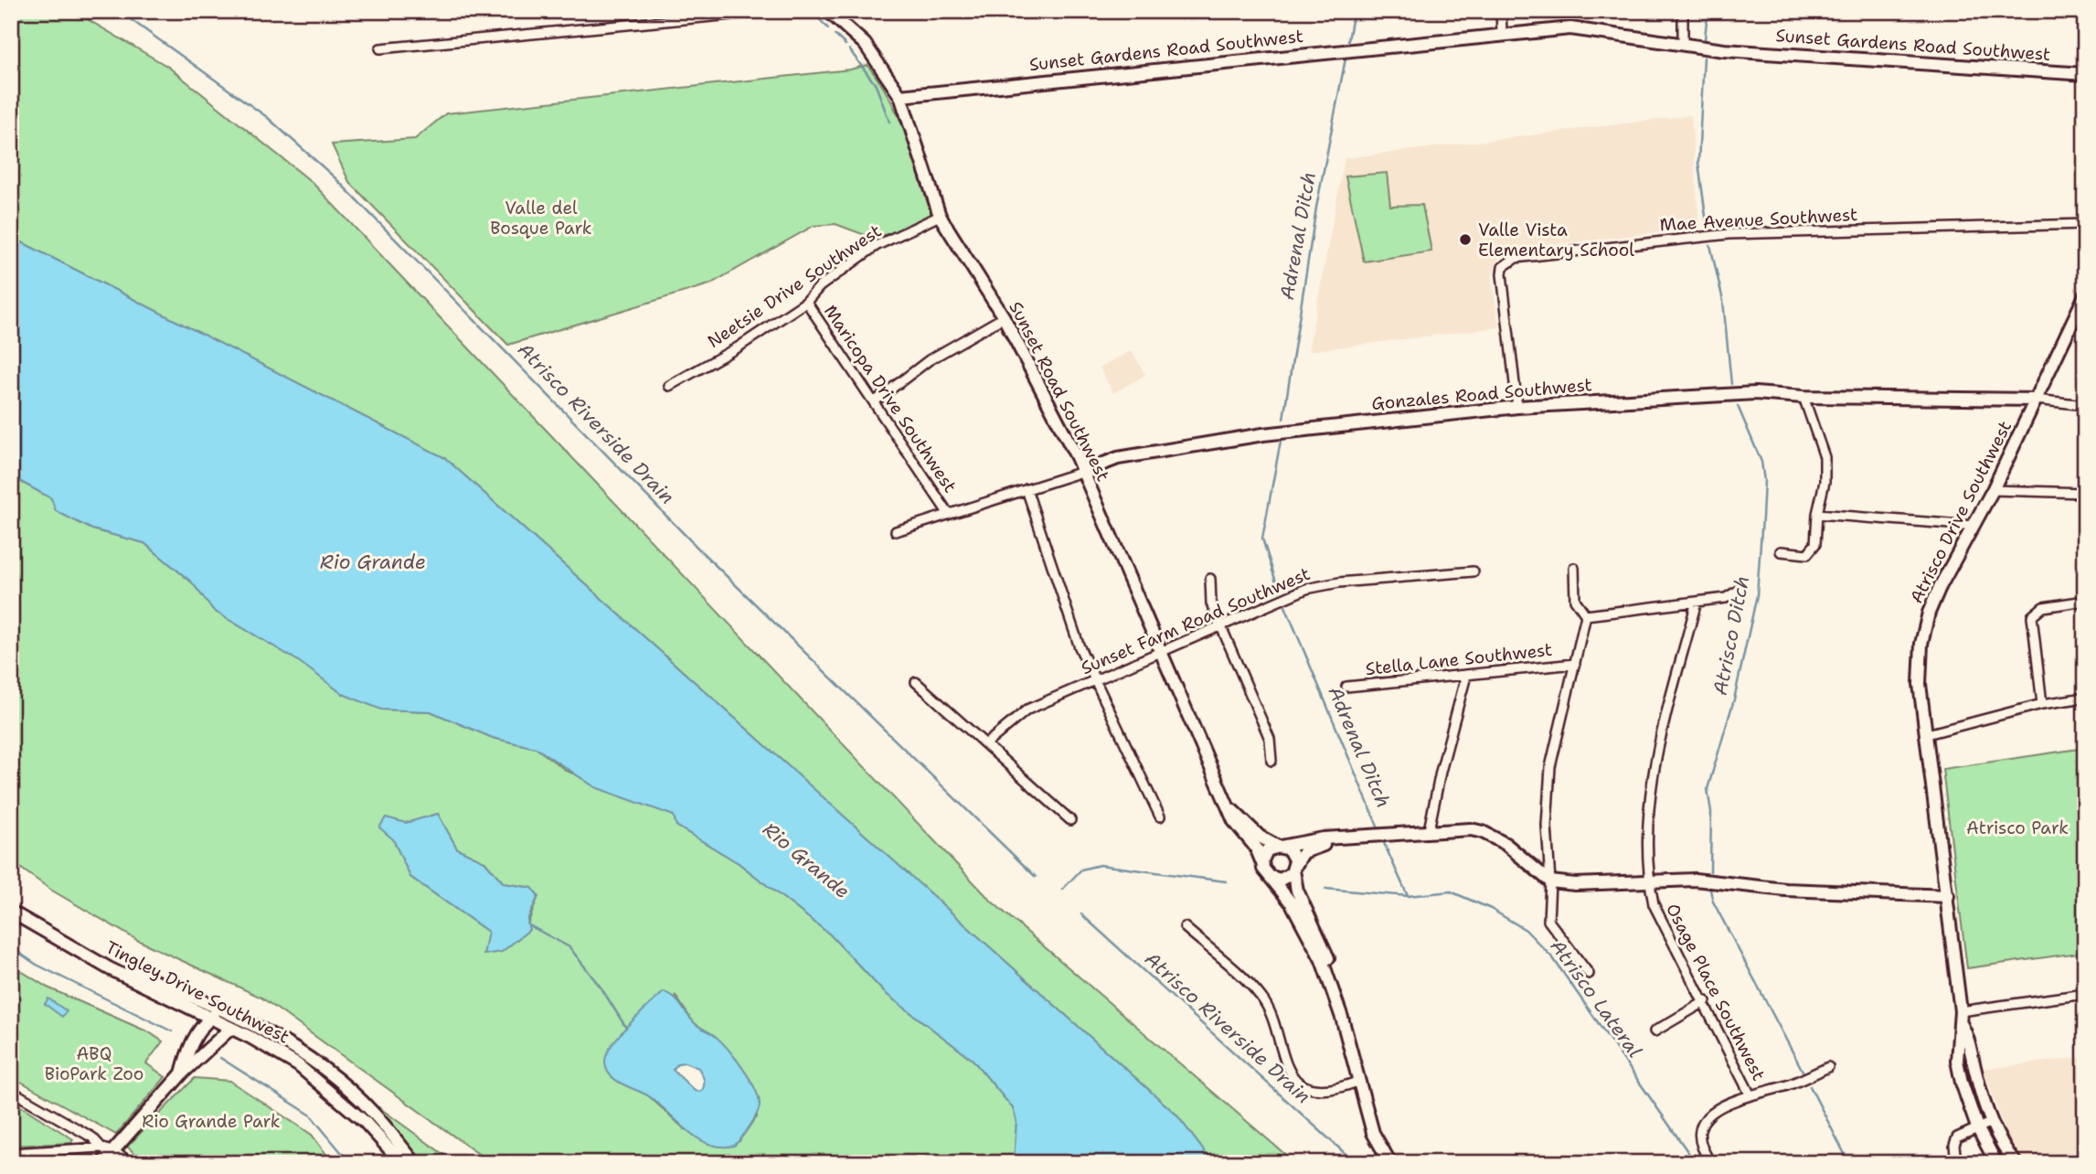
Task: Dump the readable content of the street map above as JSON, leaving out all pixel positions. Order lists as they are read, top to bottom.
{
  "streets": {
    "street": [
      "Sunset Gardens Road Southwest",
      "Mae Avenue Southwest",
      "Neetsie Drive Southwest",
      "Sunset Road Southwest",
      "Gonzales Road Southwest",
      "Maricopa Drive Southwest",
      "Atrisco Drive Southwest",
      "Sunset Farm Road Southwest",
      "Stella Lane Southwest",
      "Tingley Drive Southwest",
      "Osage Place Southwest"
    ]
  },
  "crossings": [
    ["Sunset Gardens Road Southwest", "Sunset Road Southwest"],
    ["Mae Avenue Southwest", "Gonzales Road Southwest"],
    ["Neetsie Drive Southwest", "Sunset Road Southwest"],
    ["Neetsie Drive Southwest", "Maricopa Drive Southwest"],
    ["Sunset Road Southwest", "Gonzales Road Southwest"],
    ["Sunset Road Southwest", "Sunset Farm Road Southwest"],
    ["Gonzales Road Southwest", "Maricopa Drive Southwest"],
    ["Gonzales Road Southwest", "Atrisco Drive Southwest"]
  ],
  "water": [
    "Adrenal Ditch",
    "Atrisco Riverside Drain",
    "Rio Grande",
    "Atrisco Ditch",
    "Atrisco Lateral"
  ],
  "parks": [
    "Valle del Bosque Park",
    "Atrisco Park",
    "ABQ BioPark Zoo",
    "Rio Grande Park"
  ],
  "places": ["Valle Vista Elementary School"]
}
